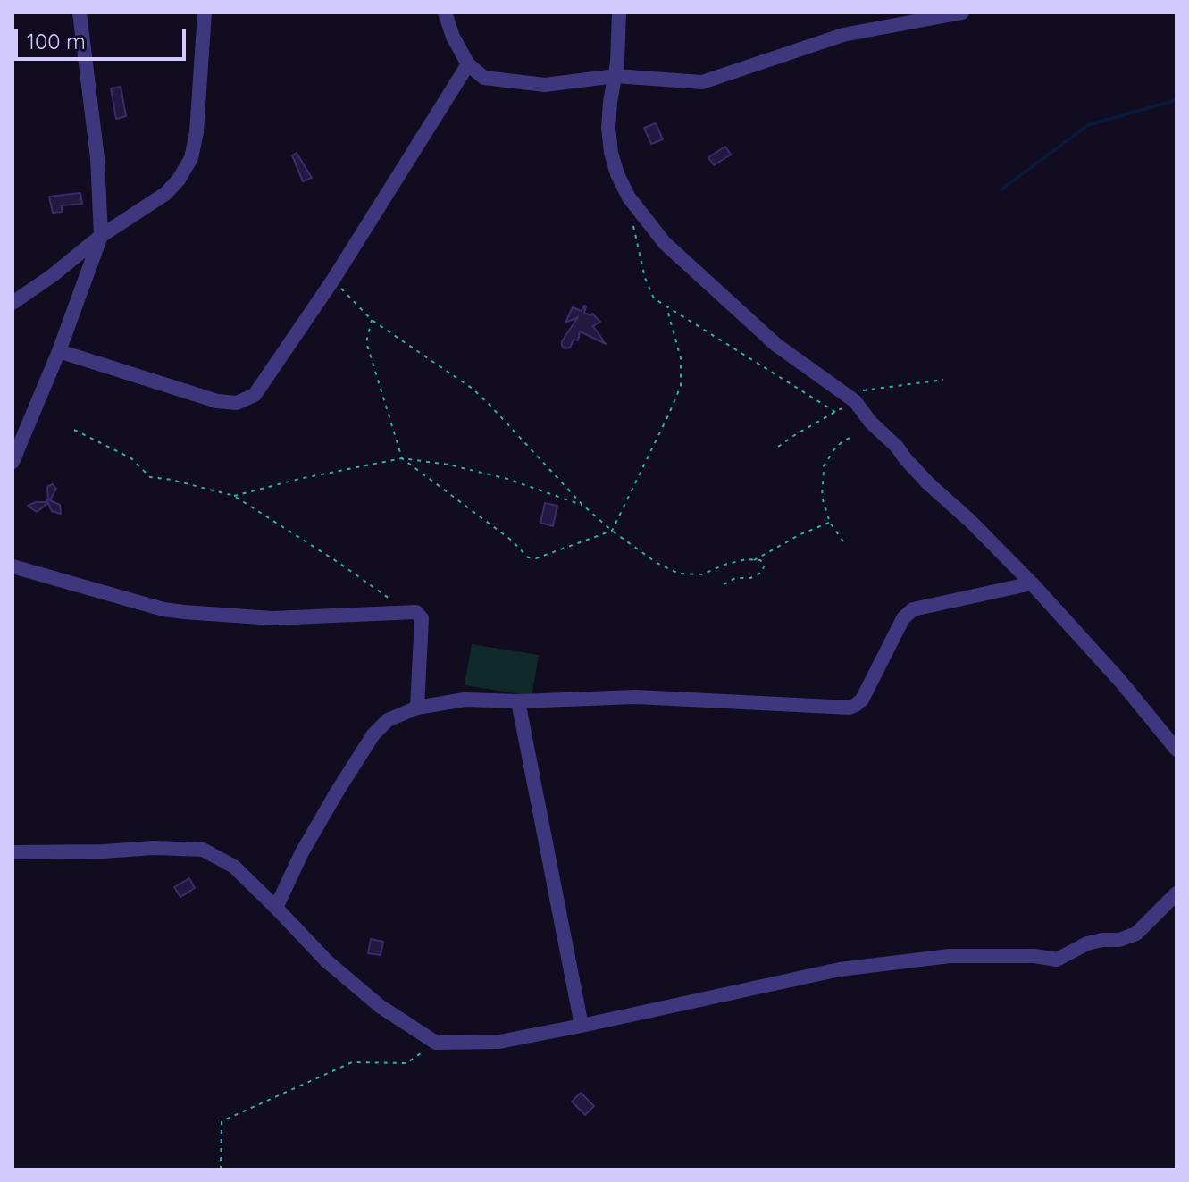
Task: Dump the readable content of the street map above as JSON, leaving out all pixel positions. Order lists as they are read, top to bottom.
{
  "scale_bar": "100 m"
}
